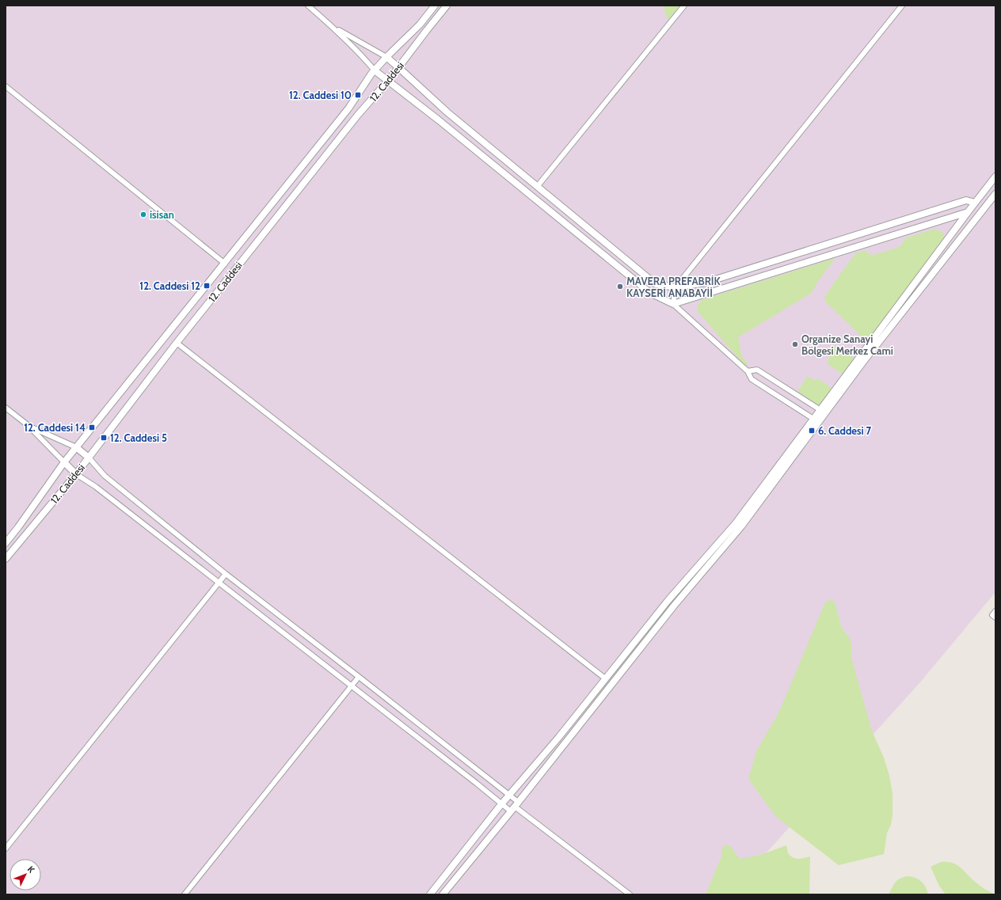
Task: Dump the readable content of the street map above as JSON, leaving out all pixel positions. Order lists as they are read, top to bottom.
{
  "streets": {
    "street": ["12. Caddesi"]
  },
  "places": {
    "transit": [
      "12. Caddesi 10",
      "12. Caddesi 12",
      "12. Caddesi 14",
      "6. Caddesi 7",
      "12. Caddesi 5"
    ],
    "other": ["isisan", "MAVERA PREFABRİK KAYSERİ ANABAYİİ", "Organize Sanayi Bölgesi Merkez Cami"]
  },
  "north": "top right"
}
